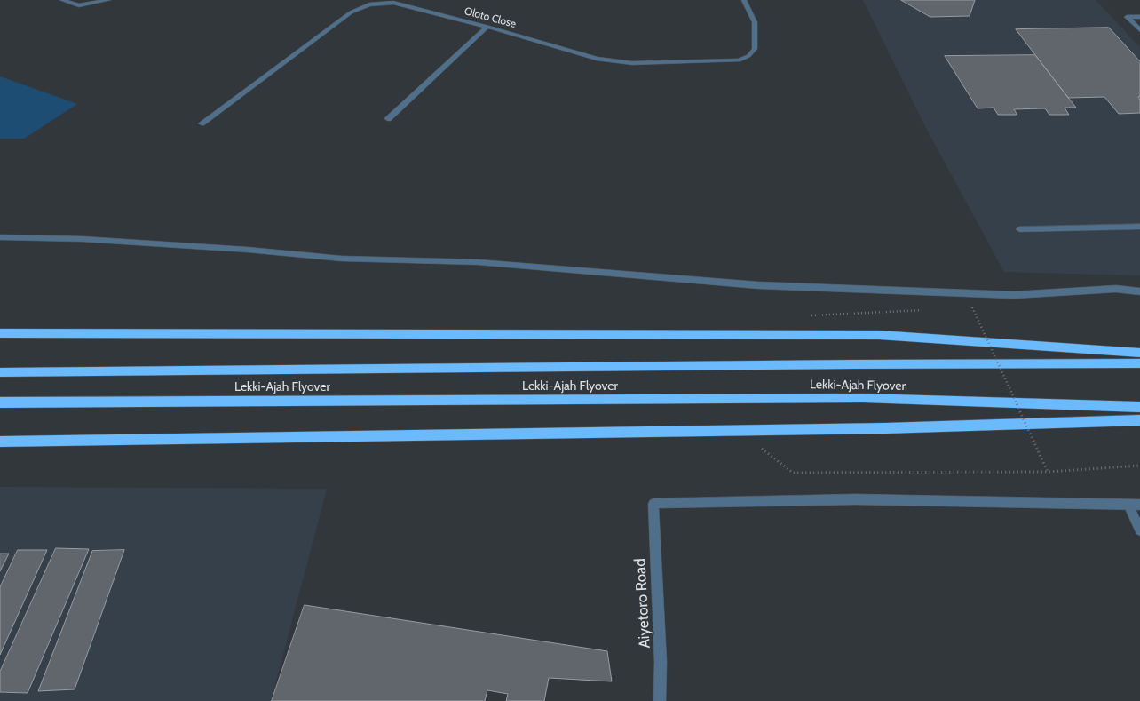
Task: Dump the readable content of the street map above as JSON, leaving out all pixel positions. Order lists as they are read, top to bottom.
{
  "streets": {
    "highway": ["Lekki-Ajah Flyover"],
    "street": ["Oloto Close", "Aiyetoro Road"]
  }
}
